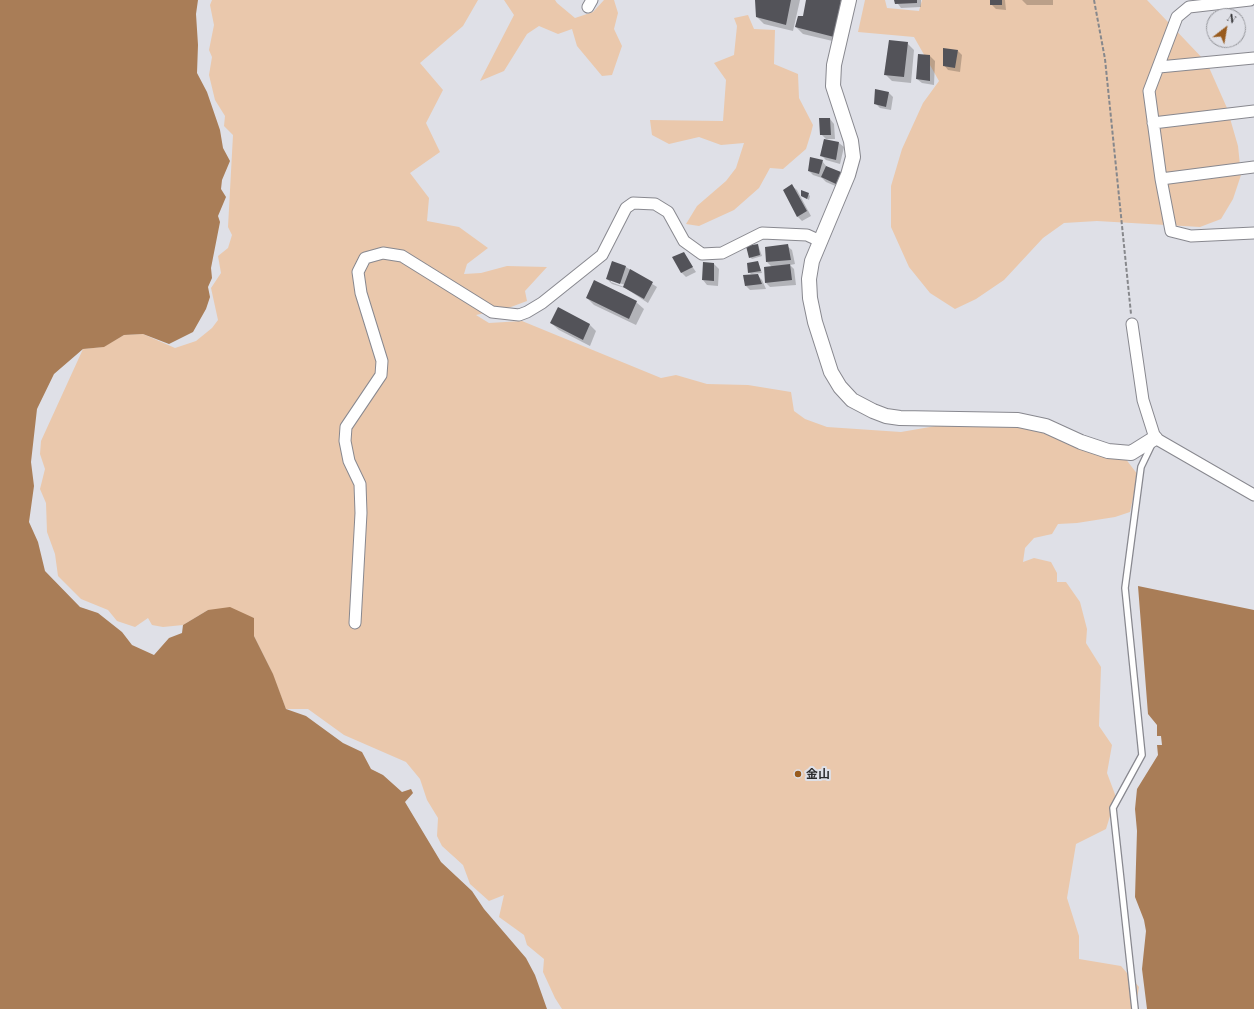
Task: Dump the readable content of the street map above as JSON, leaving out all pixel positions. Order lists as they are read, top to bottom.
{
  "places": ["金山"],
  "north": "top right"
}
